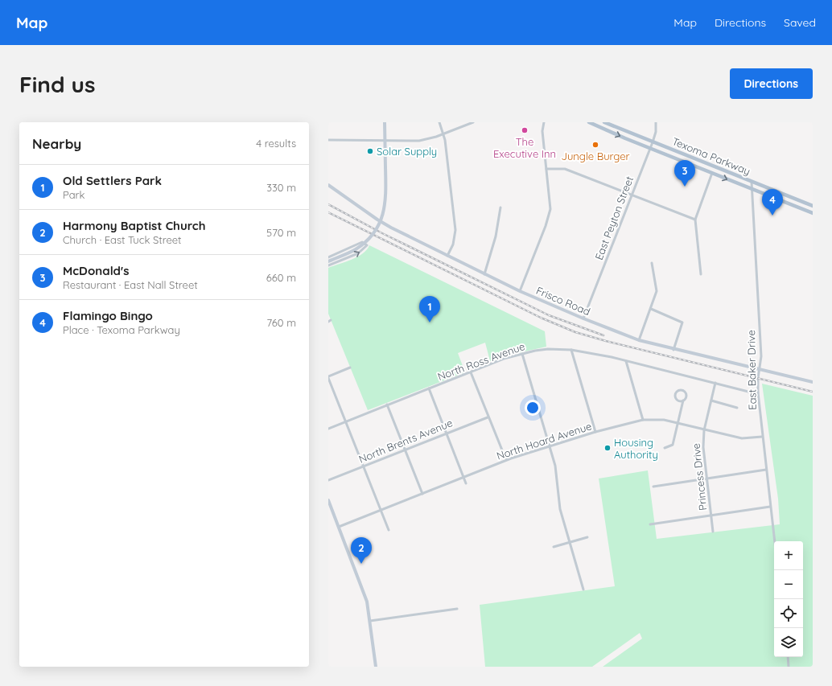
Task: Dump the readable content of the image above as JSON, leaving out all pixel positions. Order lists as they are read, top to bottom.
{
  "streets": {
    "main road": ["Texoma Parkway"],
    "street": [
      "East Peyton Street",
      "Frisco Road",
      "North Ross Avenue",
      "East Baker Drive",
      "North Brents Avenue",
      "North Hoard Avenue",
      "Princess Drive"
    ]
  },
  "crossings": [
    ["Texoma Parkway", "East Peyton Street"],
    ["Texoma Parkway", "East Baker Drive"],
    ["East Peyton Street", "Frisco Road"],
    ["Frisco Road", "East Baker Drive"],
    ["North Ross Avenue", "East Baker Drive"],
    ["North Ross Avenue", "Princess Drive"],
    ["East Baker Drive", "North Hoard Avenue"],
    ["North Hoard Avenue", "Princess Drive"]
  ],
  "places": [
    "The Executive Inn",
    "Jungle Burger",
    "Solar Supply",
    "Housing Authority"
  ],
  "page": {
    "header": "Map",
    "nav": ["Map", "Directions", "Saved"],
    "buttons": "Directions",
    "title": "Find us",
    "heading": ["Nearby", "4 results"],
    "pins": [
      "3",
      "4",
      "1",
      "2"
    ],
    "list": [
      {
        "mark": "1",
        "name": "Old Settlers Park",
        "note": "Park",
        "value": "330 m"
      },
      {
        "mark": "2",
        "name": "Harmony Baptist Church",
        "note": "Church · East Tuck Street",
        "value": "570 m"
      },
      {
        "mark": "3",
        "name": "McDonald's",
        "note": "Restaurant · East Nall Street",
        "value": "660 m"
      },
      {
        "mark": "4",
        "name": "Flamingo Bingo",
        "note": "Place · Texoma Parkway",
        "value": "760 m"
      }
    ],
    "map_buttons": ["+", "−"]
  }
}
